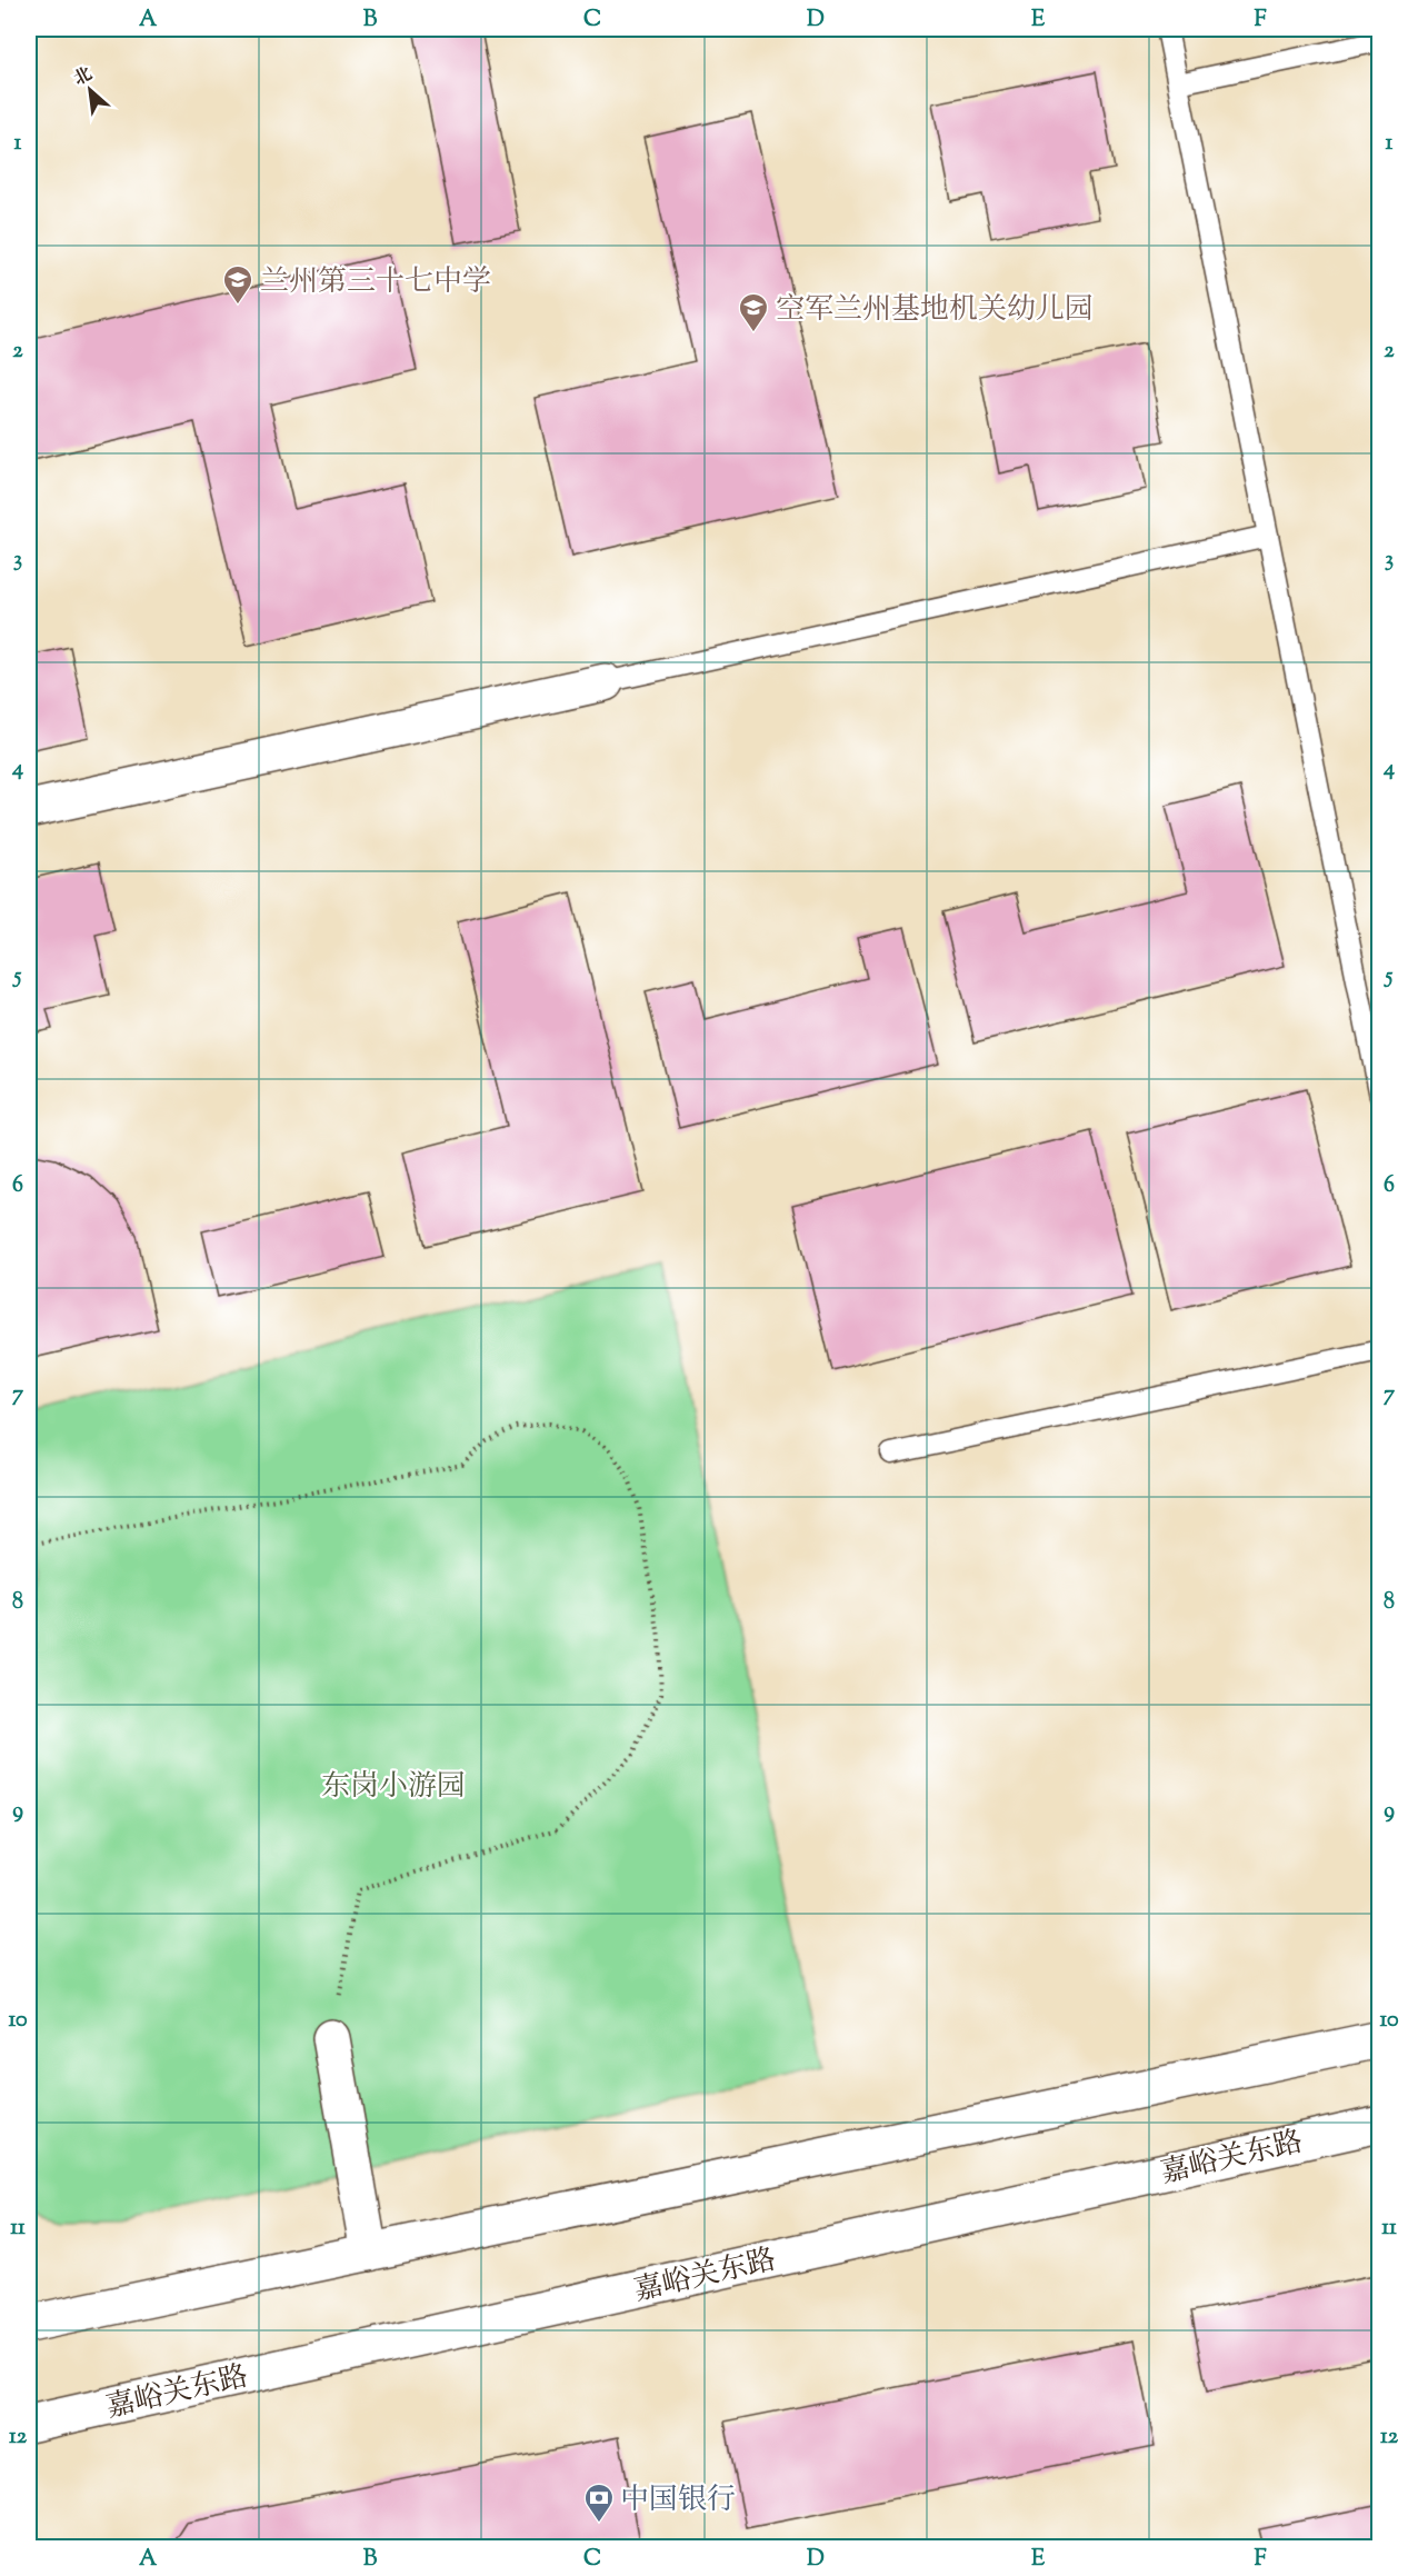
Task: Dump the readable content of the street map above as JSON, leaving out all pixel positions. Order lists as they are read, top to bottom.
{
  "streets": {
    "main road": ["嘉峪关东路"]
  },
  "parks": ["东岗小游园"],
  "places": {
    "school or university": ["兰州第三十七中学", "空军兰州基地机关幼儿园"],
    "bank": ["中国银行"]
  },
  "north": "top left",
  "grid": {
    "columns": [
      "A",
      "B",
      "C",
      "D",
      "E",
      "F"
    ],
    "rows": [
      "1",
      "2",
      "3",
      "4",
      "5",
      "6",
      "7",
      "8",
      "9",
      "10",
      "11",
      "12"
    ]
  }
}
